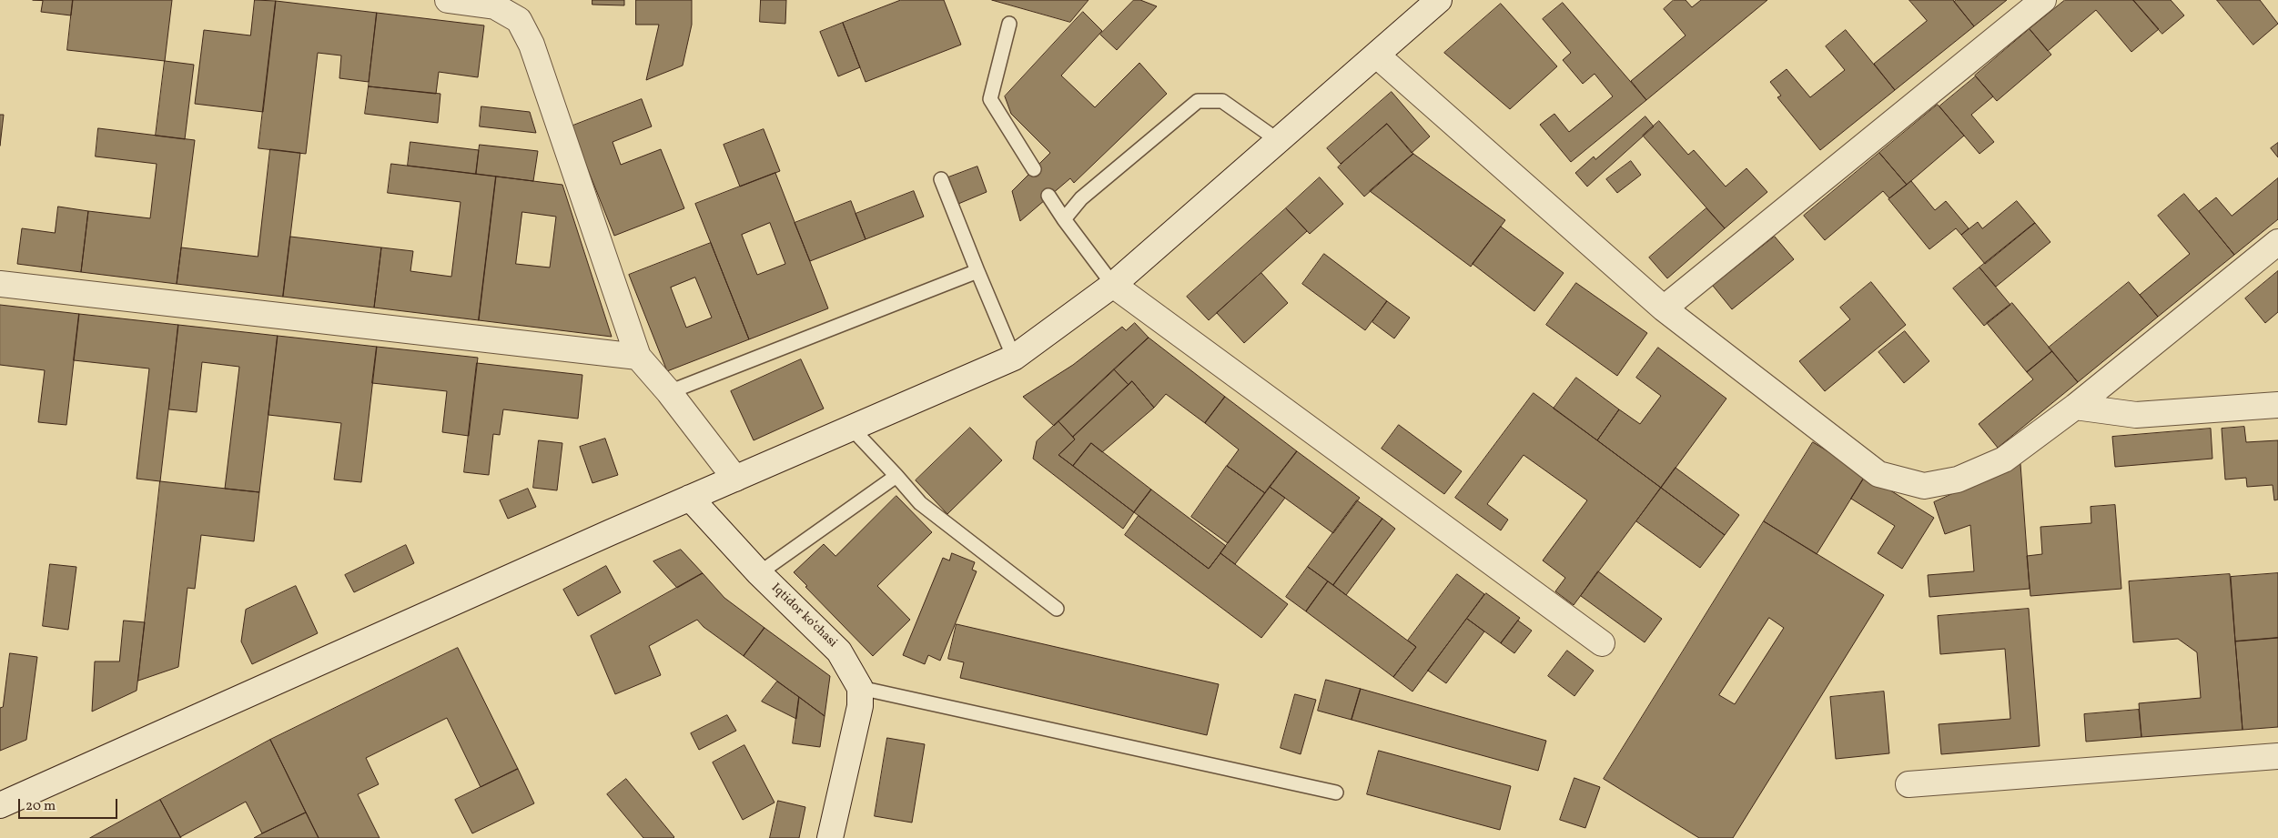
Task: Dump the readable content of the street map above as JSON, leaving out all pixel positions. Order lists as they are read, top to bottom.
{
  "streets": {
    "street": ["Iqtidor koʻchasi"]
  },
  "scale_bar": "20 m"
}
